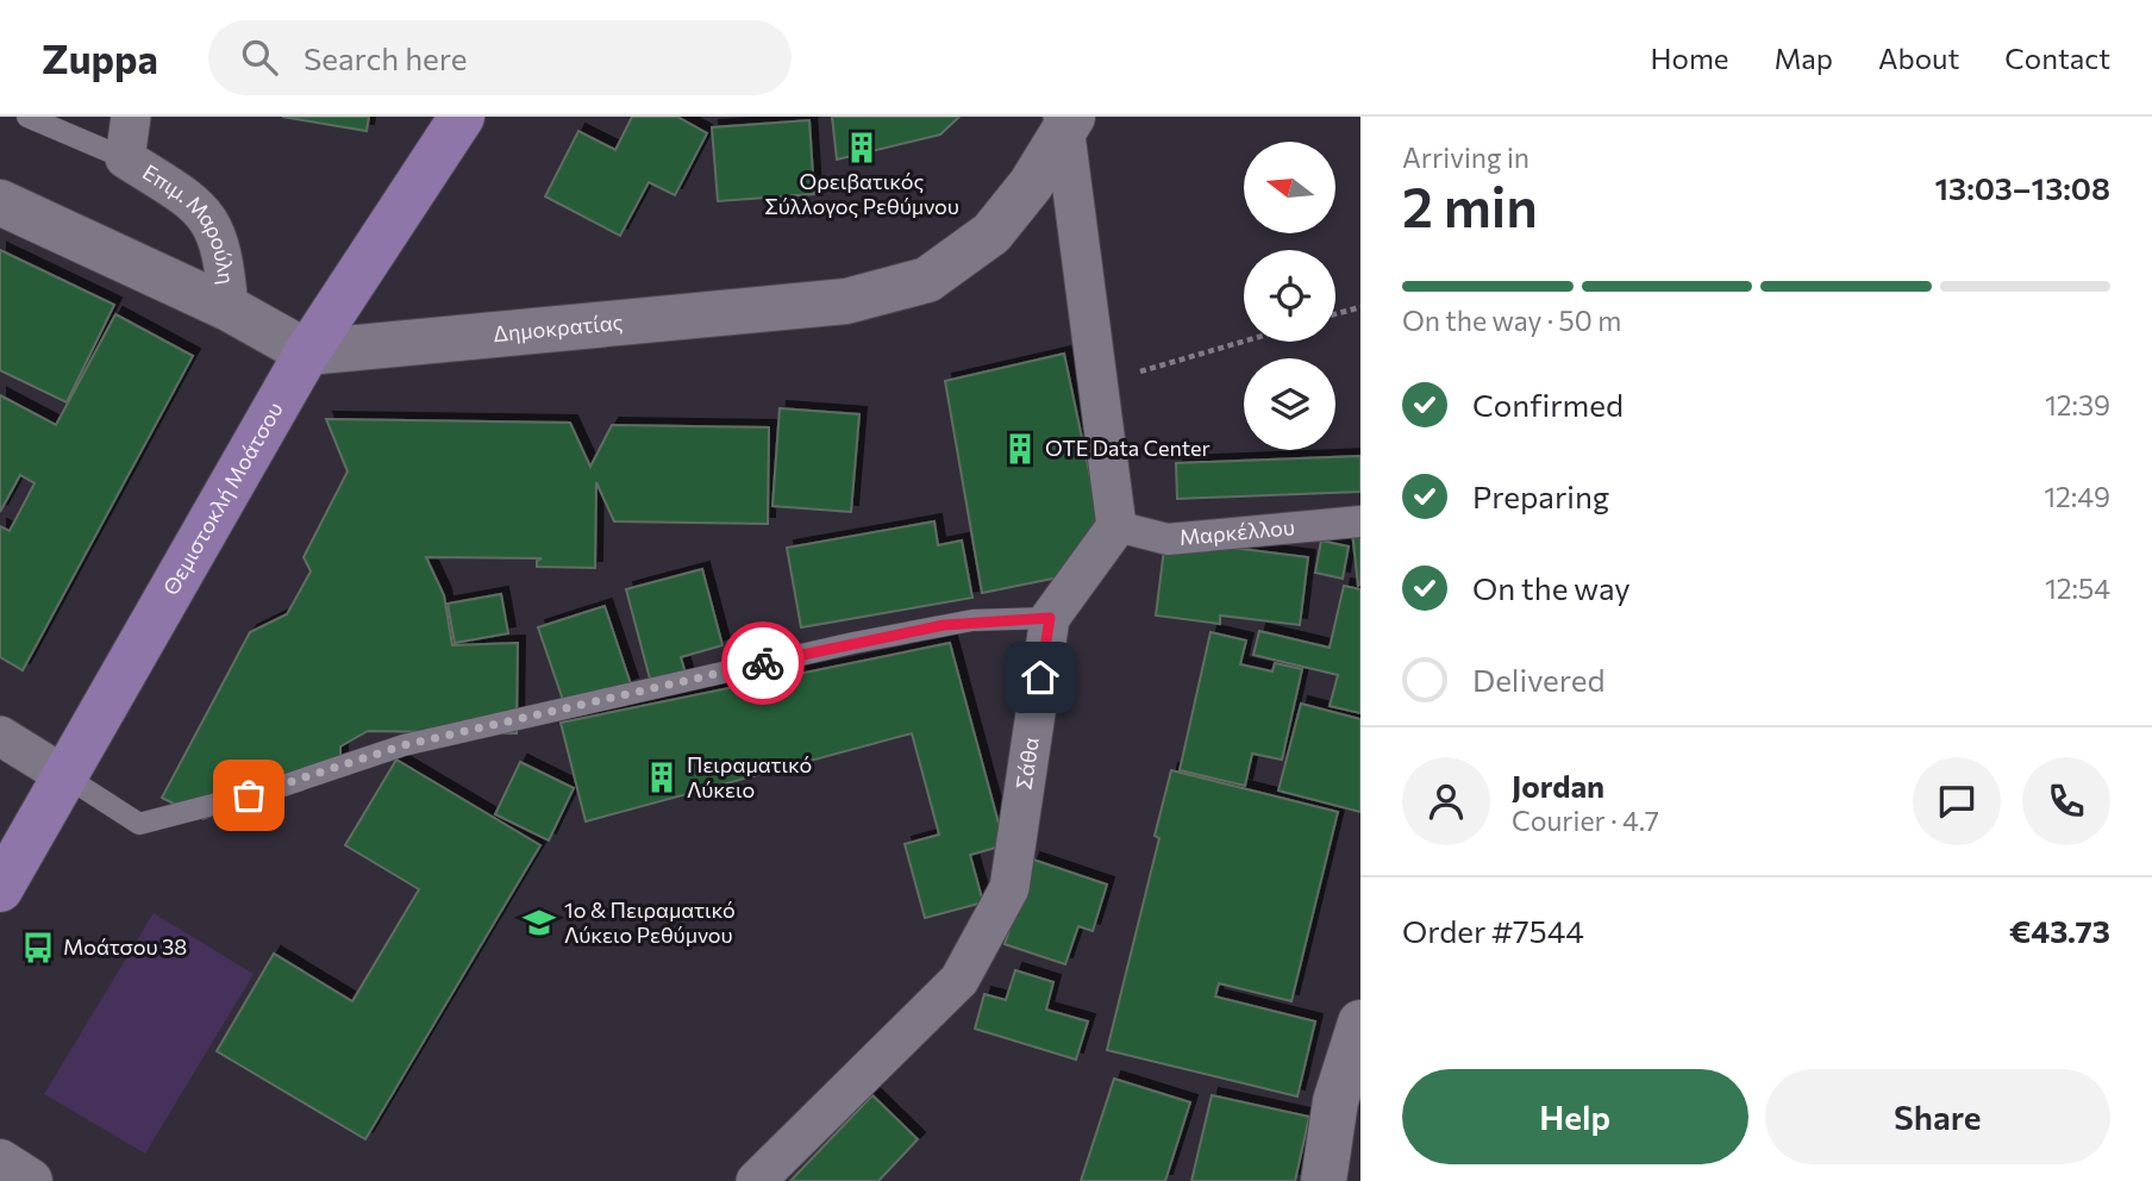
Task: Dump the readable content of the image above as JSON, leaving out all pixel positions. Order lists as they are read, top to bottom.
{
  "streets": {
    "main road": ["Θεμιστοκλή Μοάτσου"],
    "street": [
      "Επιμ. Μαρούλη",
      "Δημοκρατίας",
      "Μαρκέλλου",
      "Σάθα"
    ]
  },
  "crossings": [
    ["Δημοκρατίας", "Θεμιστοκλή Μοάτσου"],
    ["Μαρκέλλου", "Σάθα"]
  ],
  "places": {
    "building": ["Ορειβατικός Σύλλογος Ρεθύμνου", "OTE Data Center", "Πειραματικό Λύκειο"],
    "school or university": ["1ο & Πειραματικό Λύκειο Ρεθύμνου"],
    "bus stop": ["Μοάτσου 38"]
  },
  "north": "left",
  "page": {
    "header": "Zuppa",
    "search": "Search here",
    "nav": [
      "Home",
      "Map",
      "About",
      "Contact"
    ],
    "heading": ["2 min", "Arriving in", "13:03–13:08"],
    "panel": [
      "Jordan",
      "Courier · 4.7",
      "Order #7544",
      "€43.73"
    ],
    "bar": "On the way · 50 m",
    "list": [
      ["Confirmed", "12:39"],
      ["Preparing", "12:49"],
      ["On the way", "12:54"],
      "Delivered"
    ],
    "buttons": ["Help", "Share"]
  }
}
